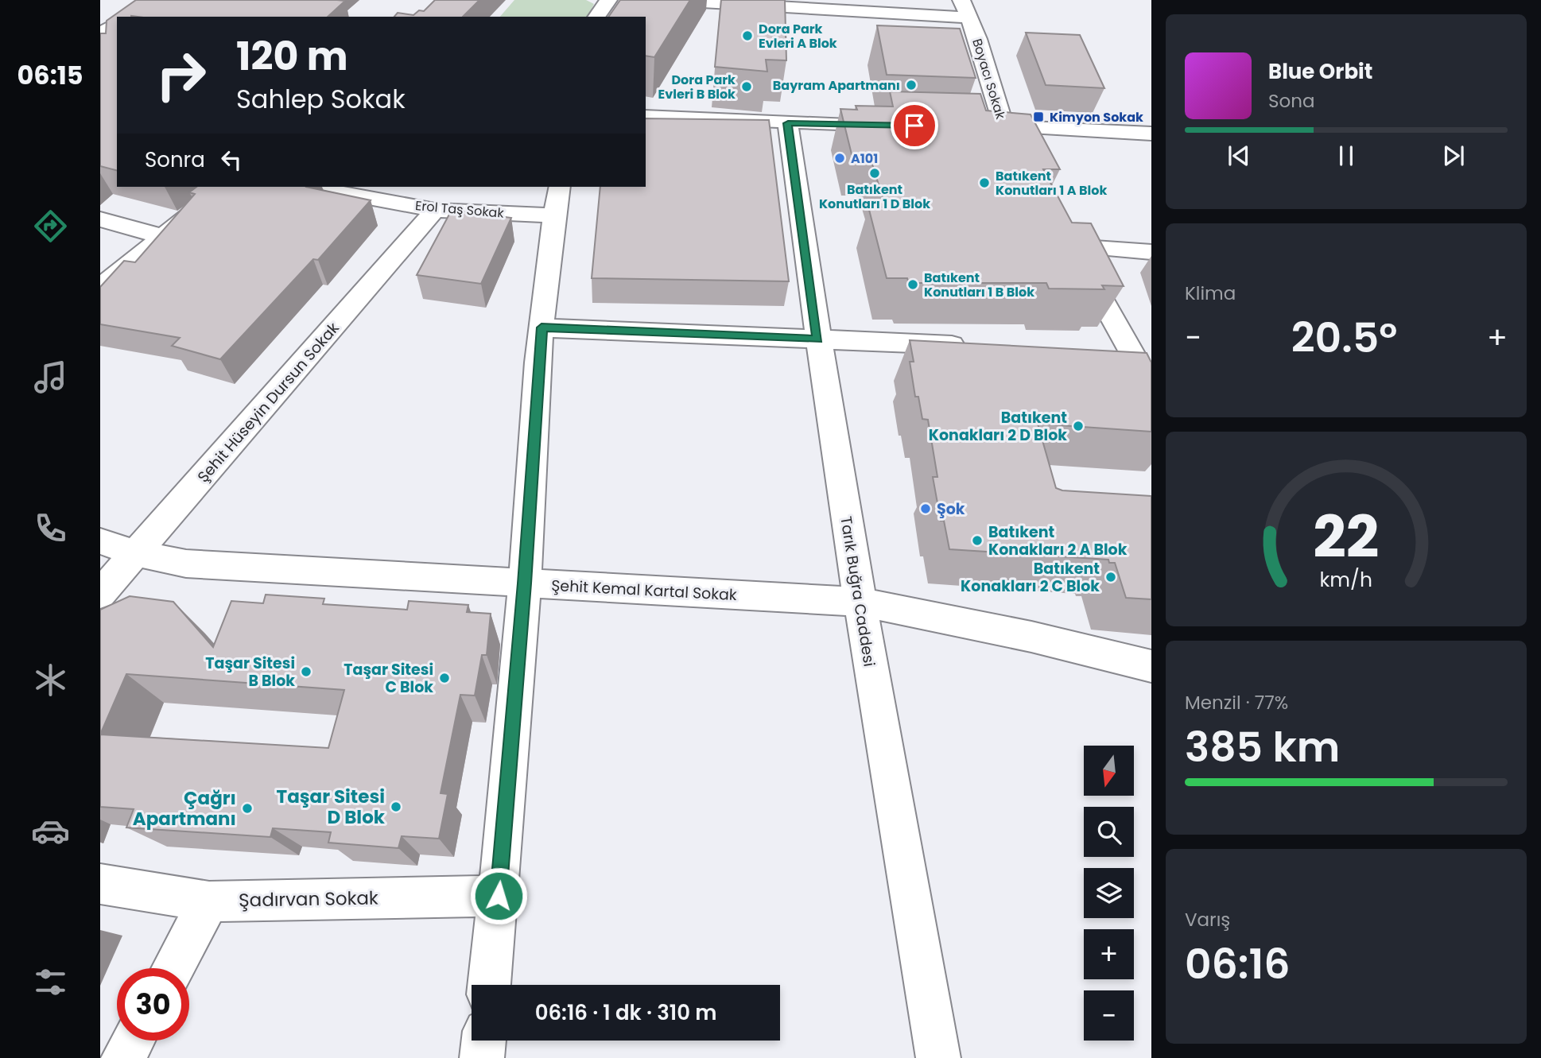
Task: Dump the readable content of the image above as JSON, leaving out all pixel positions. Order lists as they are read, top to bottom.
{
  "streets": {
    "street": [
      "Boyacı Sokak",
      "Erol Taş Sokak",
      "Şehit Hüseyin Dursun Sokak",
      "Şehit Kemal Kartal Sokak",
      "Tarık Buğra Caddesi",
      "Şadırvan Sokak"
    ]
  },
  "crossings": [
    ["Erol Taş Sokak", "Şehit Hüseyin Dursun Sokak"],
    ["Şehit Hüseyin Dursun Sokak", "Şehit Kemal Kartal Sokak"],
    ["Şehit Kemal Kartal Sokak", "Tarık Buğra Caddesi"]
  ],
  "places": {
    "other": [
      "Dora Park Evleri A Blok",
      "Bayram Apartmanı",
      "Dora Park Evleri B Blok",
      "A101",
      "Batıkent Konutları 1 D Blok",
      "Batıkent Konutları 1 A Blok",
      "Batıkent Konutları 1 B Blok",
      "Batıkent Konakları 2 D Blok",
      "Şok",
      "Batıkent Konakları 2 A Blok",
      "Batıkent Konakları 2 C Blok",
      "Taşar Sitesi B Blok",
      "Taşar Sitesi C Blok",
      "Taşar Sitesi D Blok",
      "Çağrı Apartmanı"
    ],
    "transit": ["Kimyon Sokak"]
  },
  "north": "bottom",
  "page": {
    "tabs": "06:15",
    "turn": ["120 m", "Sahlep Sokak"],
    "song": ["Blue Orbit", "Sona"],
    "then": "Sonra",
    "tile": [
      "Klima",
      ["Menzil · 77%", "385 km"],
      ["Varış", "06:16"]
    ],
    "heat": ["−", "20.5°", "+"],
    "map_buttons": ["+", "−"],
    "limit": "30",
    "trip": "06:16 · 1 dk · 310 m",
    "gauge": ["22", "km/h"]
  }
}
